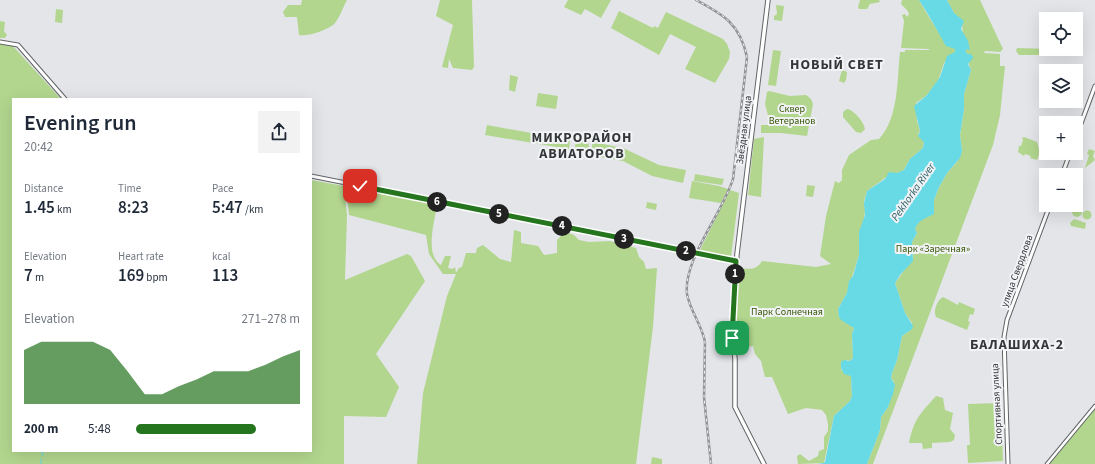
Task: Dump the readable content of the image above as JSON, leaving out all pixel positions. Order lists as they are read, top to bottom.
{
  "streets": {
    "main road": ["Звёздная улица", "улица Свердлова", "Спортивная улица"]
  },
  "crossings": [
    ["улица Свердлова", "Спортивная улица"]
  ],
  "districts": ["НОВЫЙ СВЕТ", "МИКРОРАЙОН АВИАТОРОВ", "БАЛАШИХА-2"],
  "water": ["Pekhorka River"],
  "parks": ["Сквер Ветеранов", "Парк «Заречная»", "Парк Солнечная"],
  "page": {
    "map_buttons": ["+", "−"],
    "heading": ["Evening run", "20:42"],
    "stats": [
      ["Distance", "1.45 km"],
      ["Time", "8:23"],
      ["Pace", "5:47 /km"],
      ["Elevation", "7 m"],
      ["Heart rate", "169 bpm"],
      ["kcal", "113"]
    ],
    "pins": [
      "6",
      "5",
      "4",
      "3",
      "2",
      "1"
    ],
    "chart": ["Elevation", "271–278 m"],
    "list": [
      {
        "name": "200 m",
        "note": "5:48"
      }
    ]
  }
}
